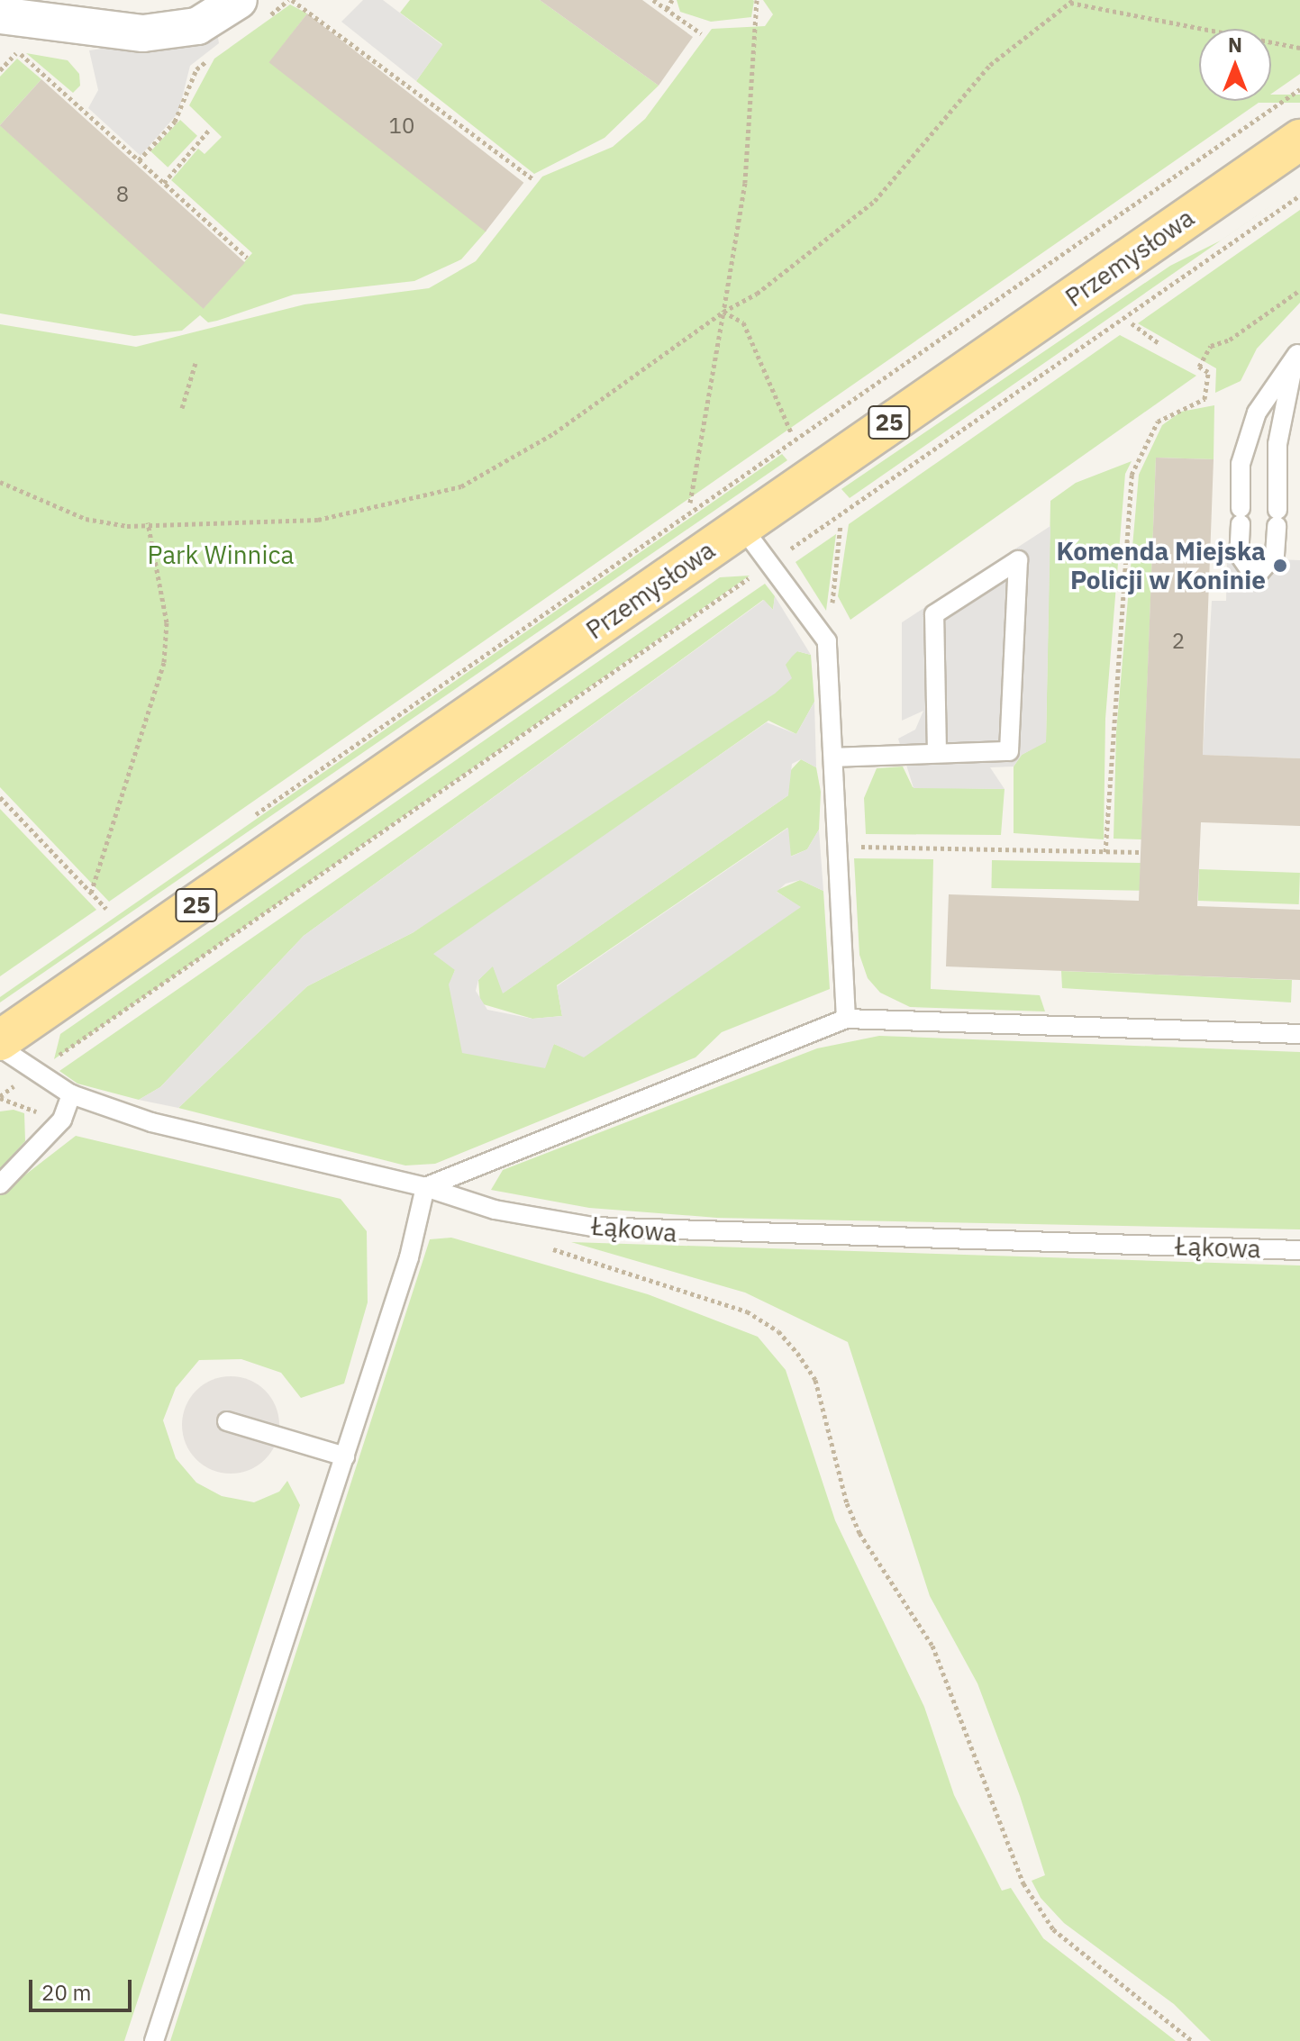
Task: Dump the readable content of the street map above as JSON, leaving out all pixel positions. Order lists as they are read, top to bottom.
{
  "streets": {
    "main road": ["Przemysłowa", "25"],
    "lane": ["Łąkowa"]
  },
  "parks": ["Park Winnica"],
  "places": ["Komenda Miejska Policji w Koninie"],
  "house_numbers": ["10", "8", "2"],
  "scale_bar": "20 m",
  "north": "top"
}
